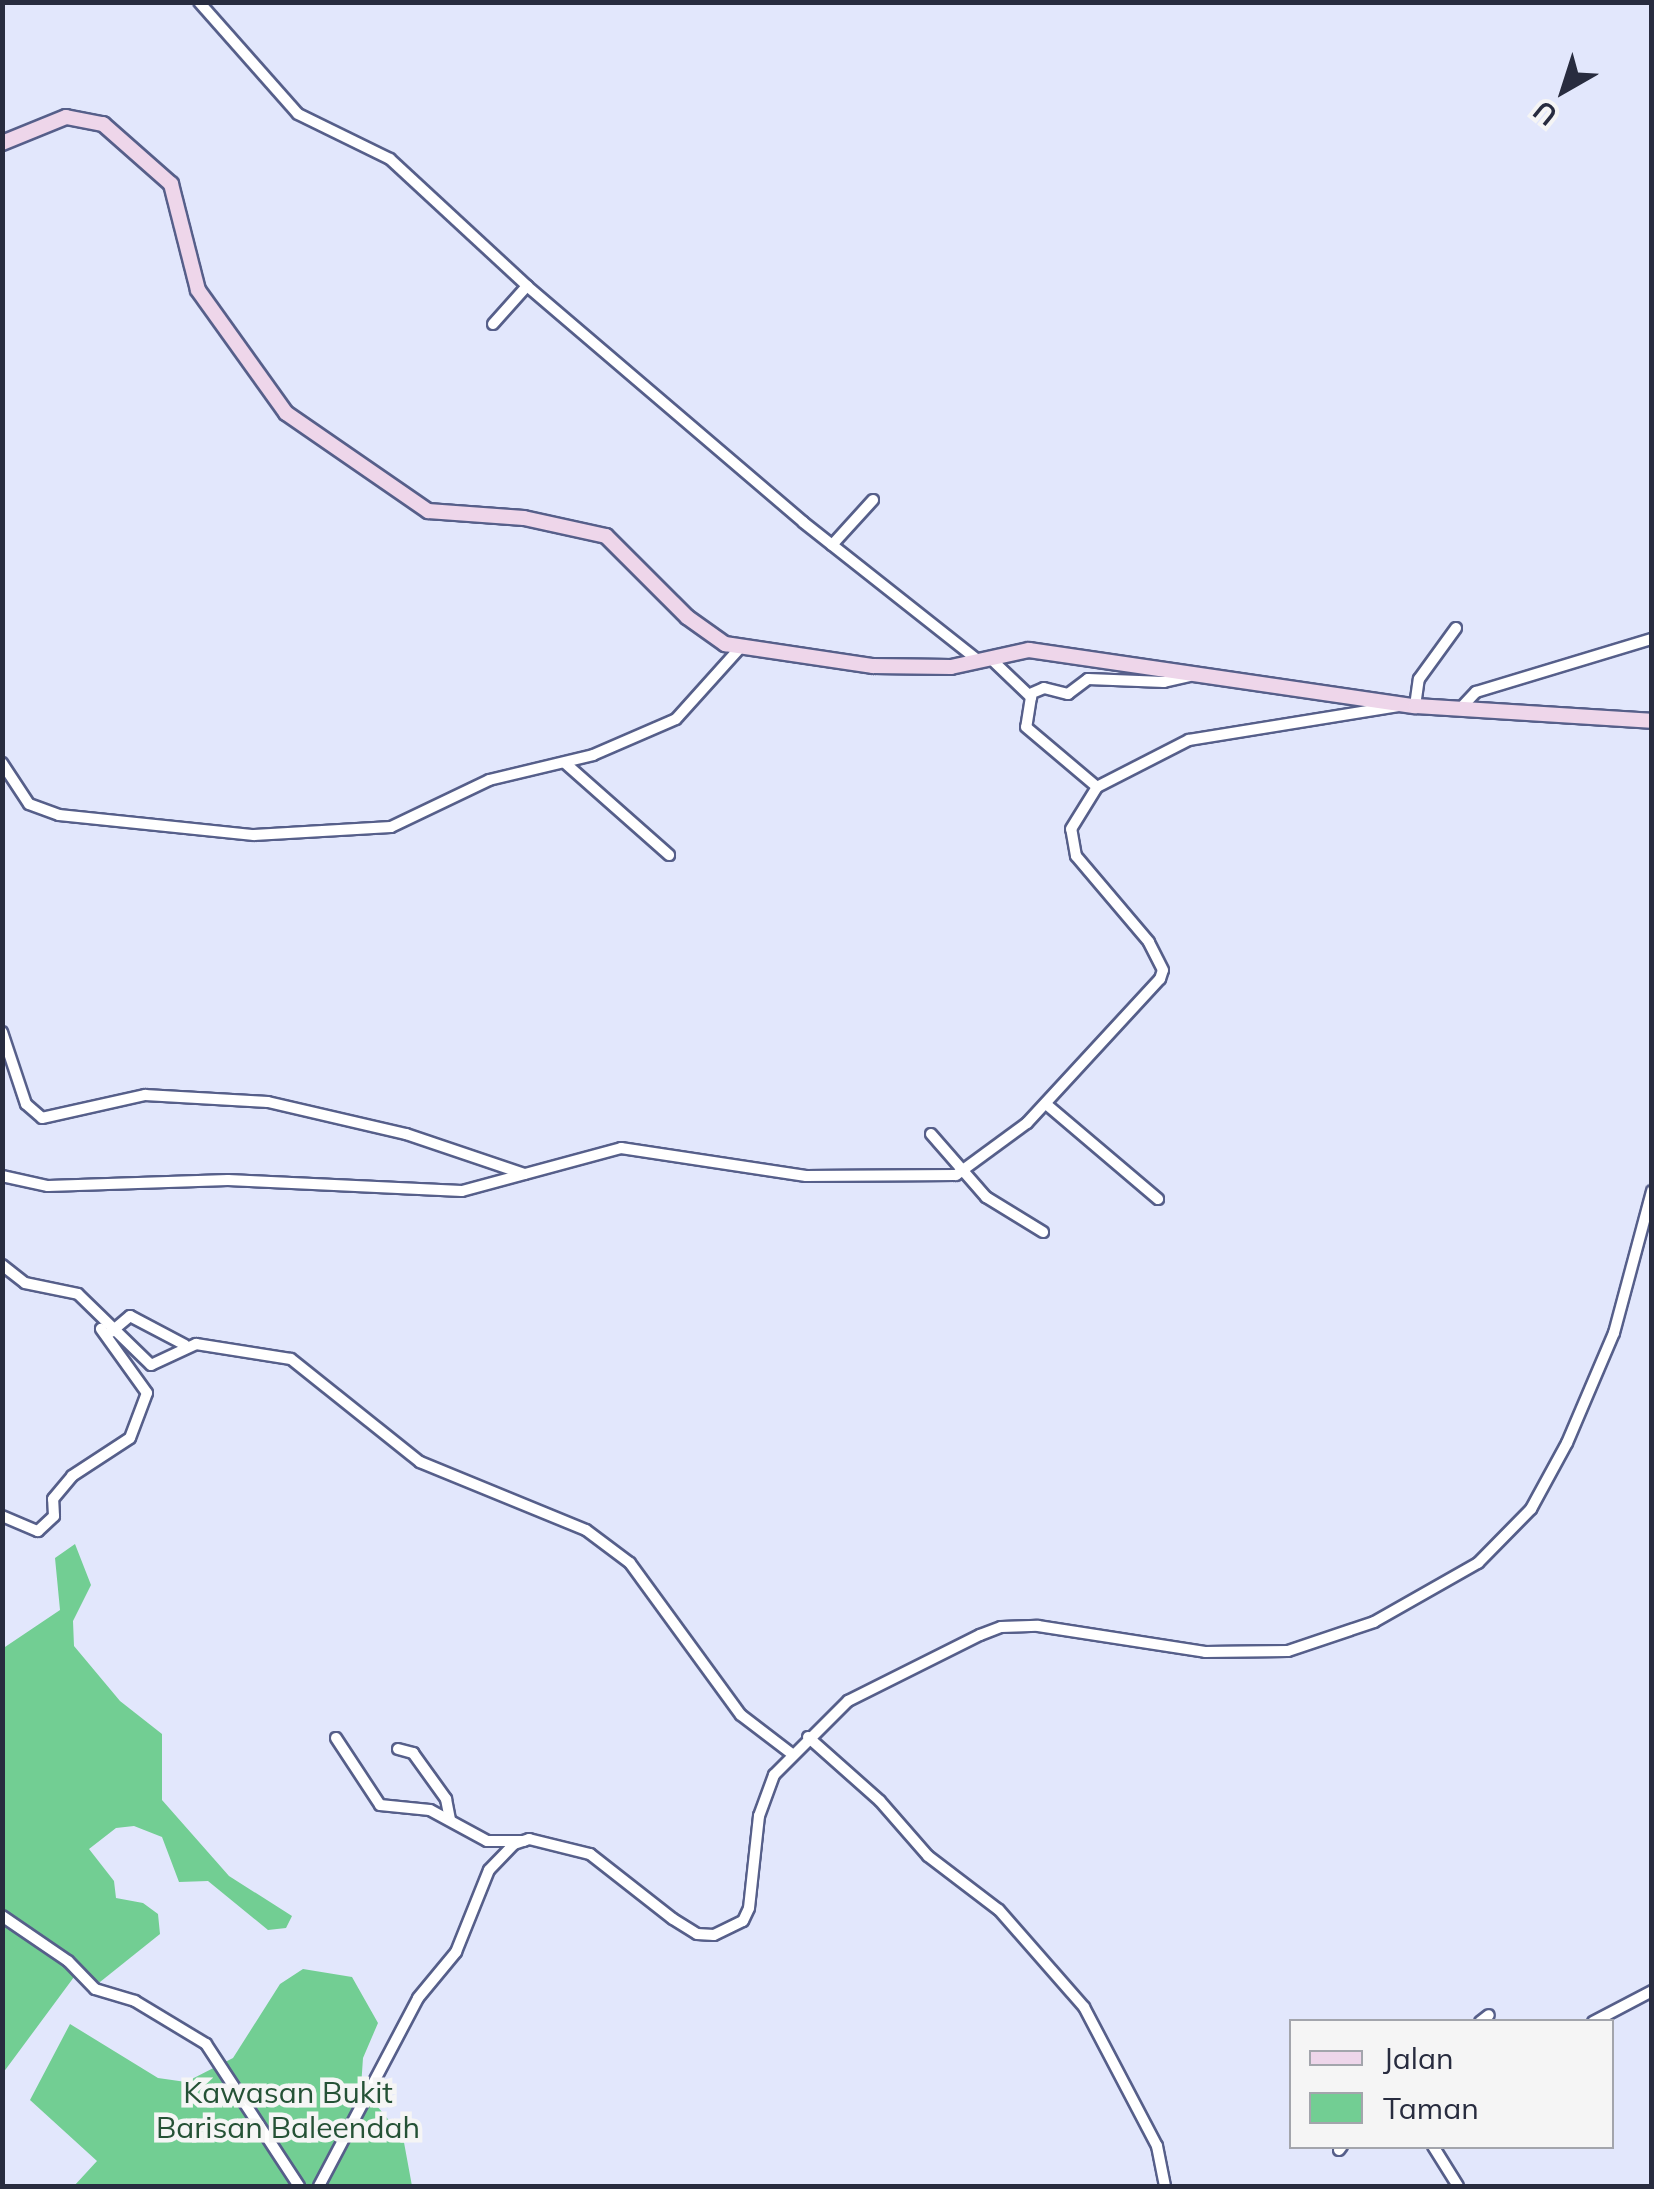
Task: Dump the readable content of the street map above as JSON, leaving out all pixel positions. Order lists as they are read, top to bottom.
{
  "parks": ["Kawasan Bukit Barisan Baleendah"],
  "legend": ["Jalan", "Taman"],
  "north": "bottom left"
}
